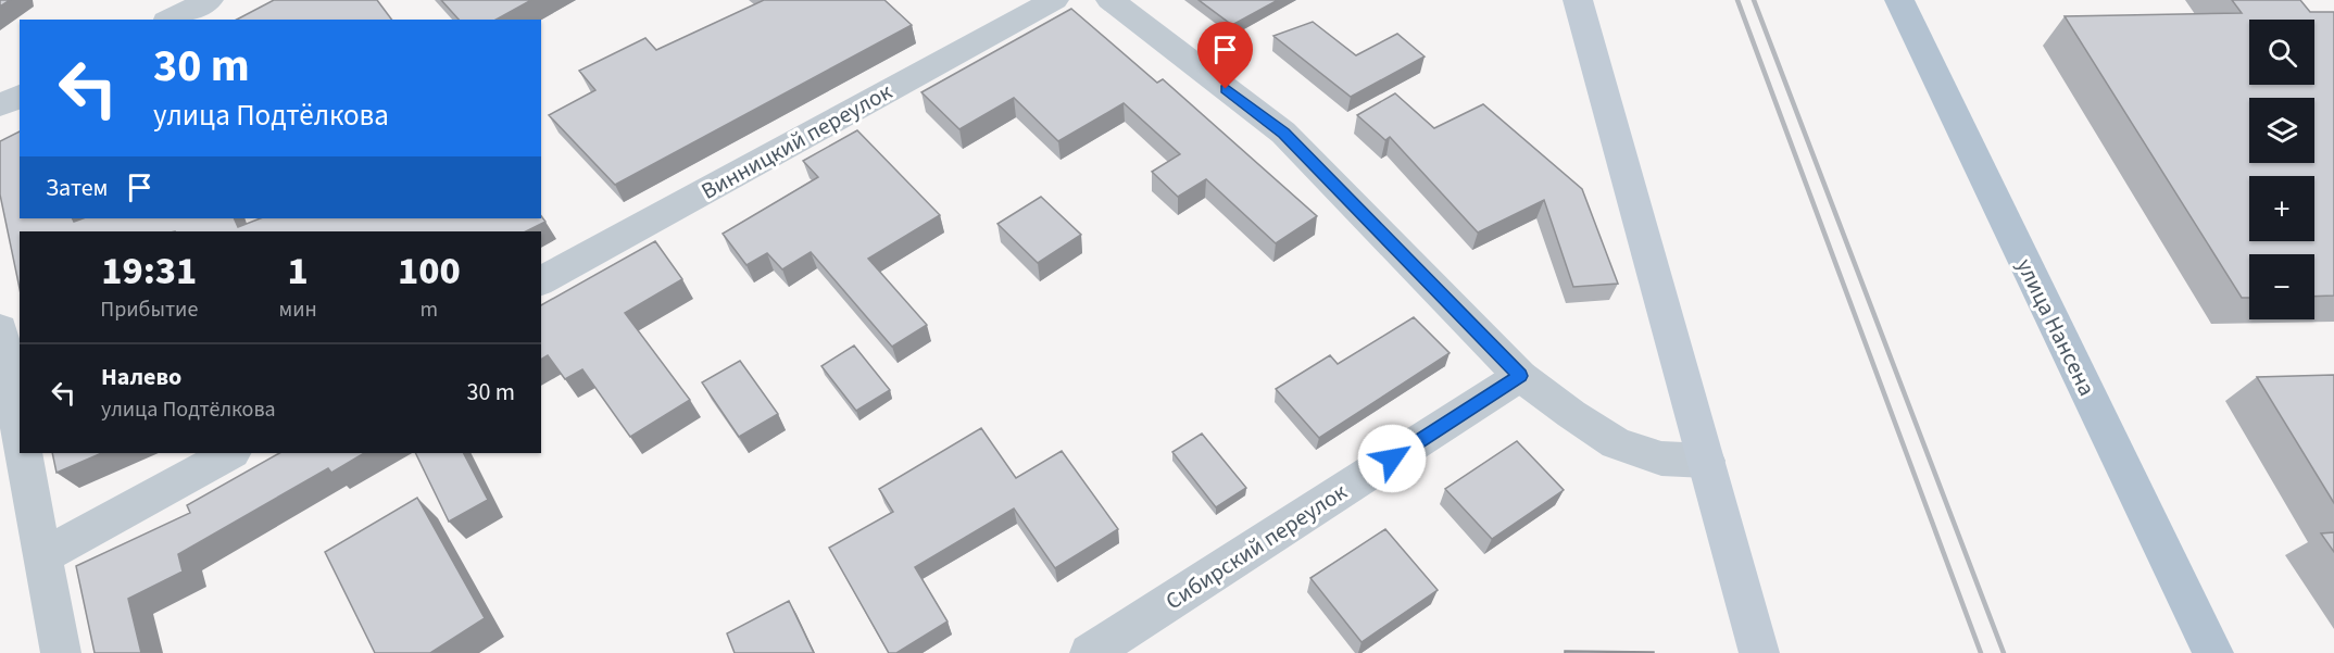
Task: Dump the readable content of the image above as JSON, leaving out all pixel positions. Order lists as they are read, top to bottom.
{
  "streets": {
    "main road": ["улица Нансена"],
    "street": ["Винницкий переулок", "Сибирский переулок"]
  },
  "page": {
    "map_buttons": ["+", "−"],
    "turn": ["30 m", "улица Подтёлкова"],
    "then": "Затем",
    "eta": [
      "19:31",
      "Прибытие",
      "1",
      "мин",
      "100",
      "m"
    ],
    "list": [
      {
        "name": "Налево",
        "note": "улица Подтёлкова",
        "value": "30 m"
      }
    ]
  }
}
